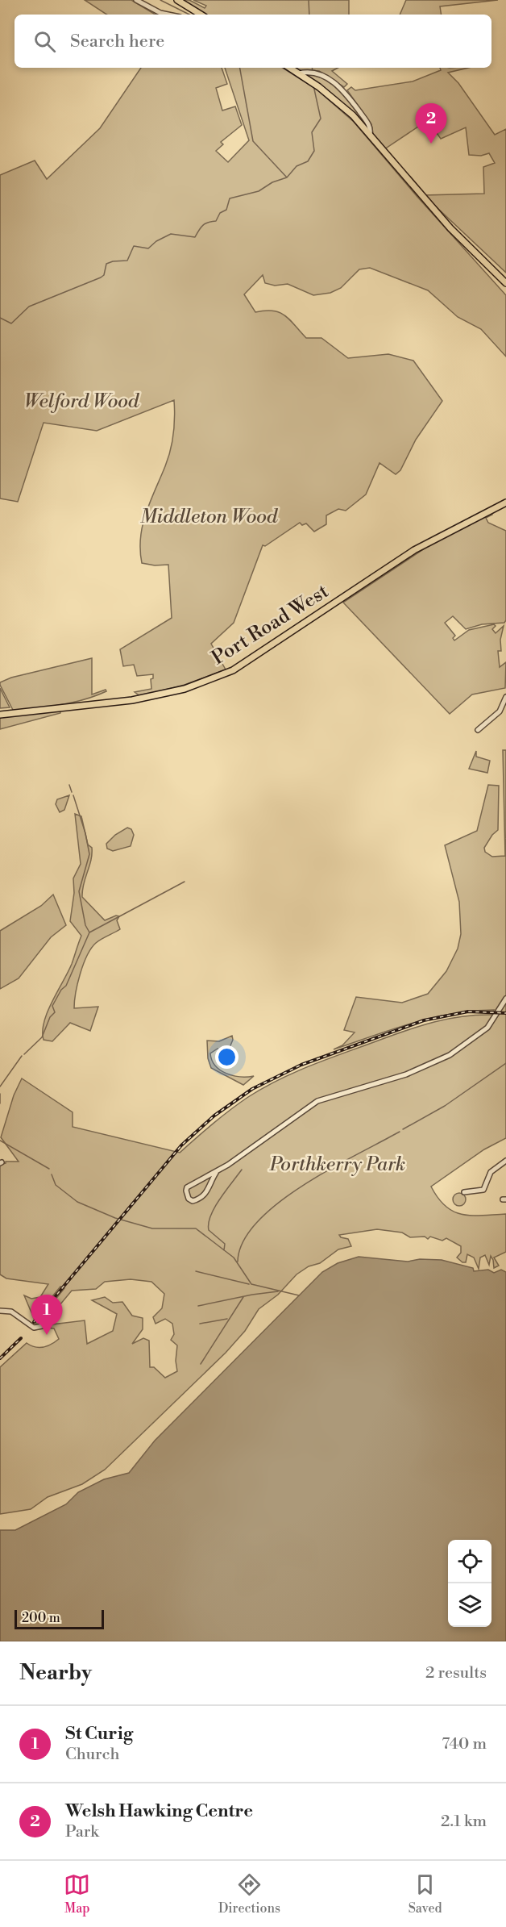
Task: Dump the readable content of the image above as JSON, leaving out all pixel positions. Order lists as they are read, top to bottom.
{
  "streets": {
    "main road": ["Port Road West"]
  },
  "parks": ["Welford Wood", "Middleton Wood", "Porthkerry Park"],
  "scale_bar": "200 m",
  "page": {
    "search": "Search here",
    "pins": ["2", "1"],
    "scale": "200 m",
    "heading": ["Nearby", "2 results"],
    "list": [
      {
        "mark": "1",
        "name": "St Curig",
        "note": "Church",
        "value": "740 m"
      },
      {
        "mark": "2",
        "name": "Welsh Hawking Centre",
        "note": "Park",
        "value": "2.1 km"
      }
    ],
    "nav": ["Map", "Directions", "Saved"]
  }
}
